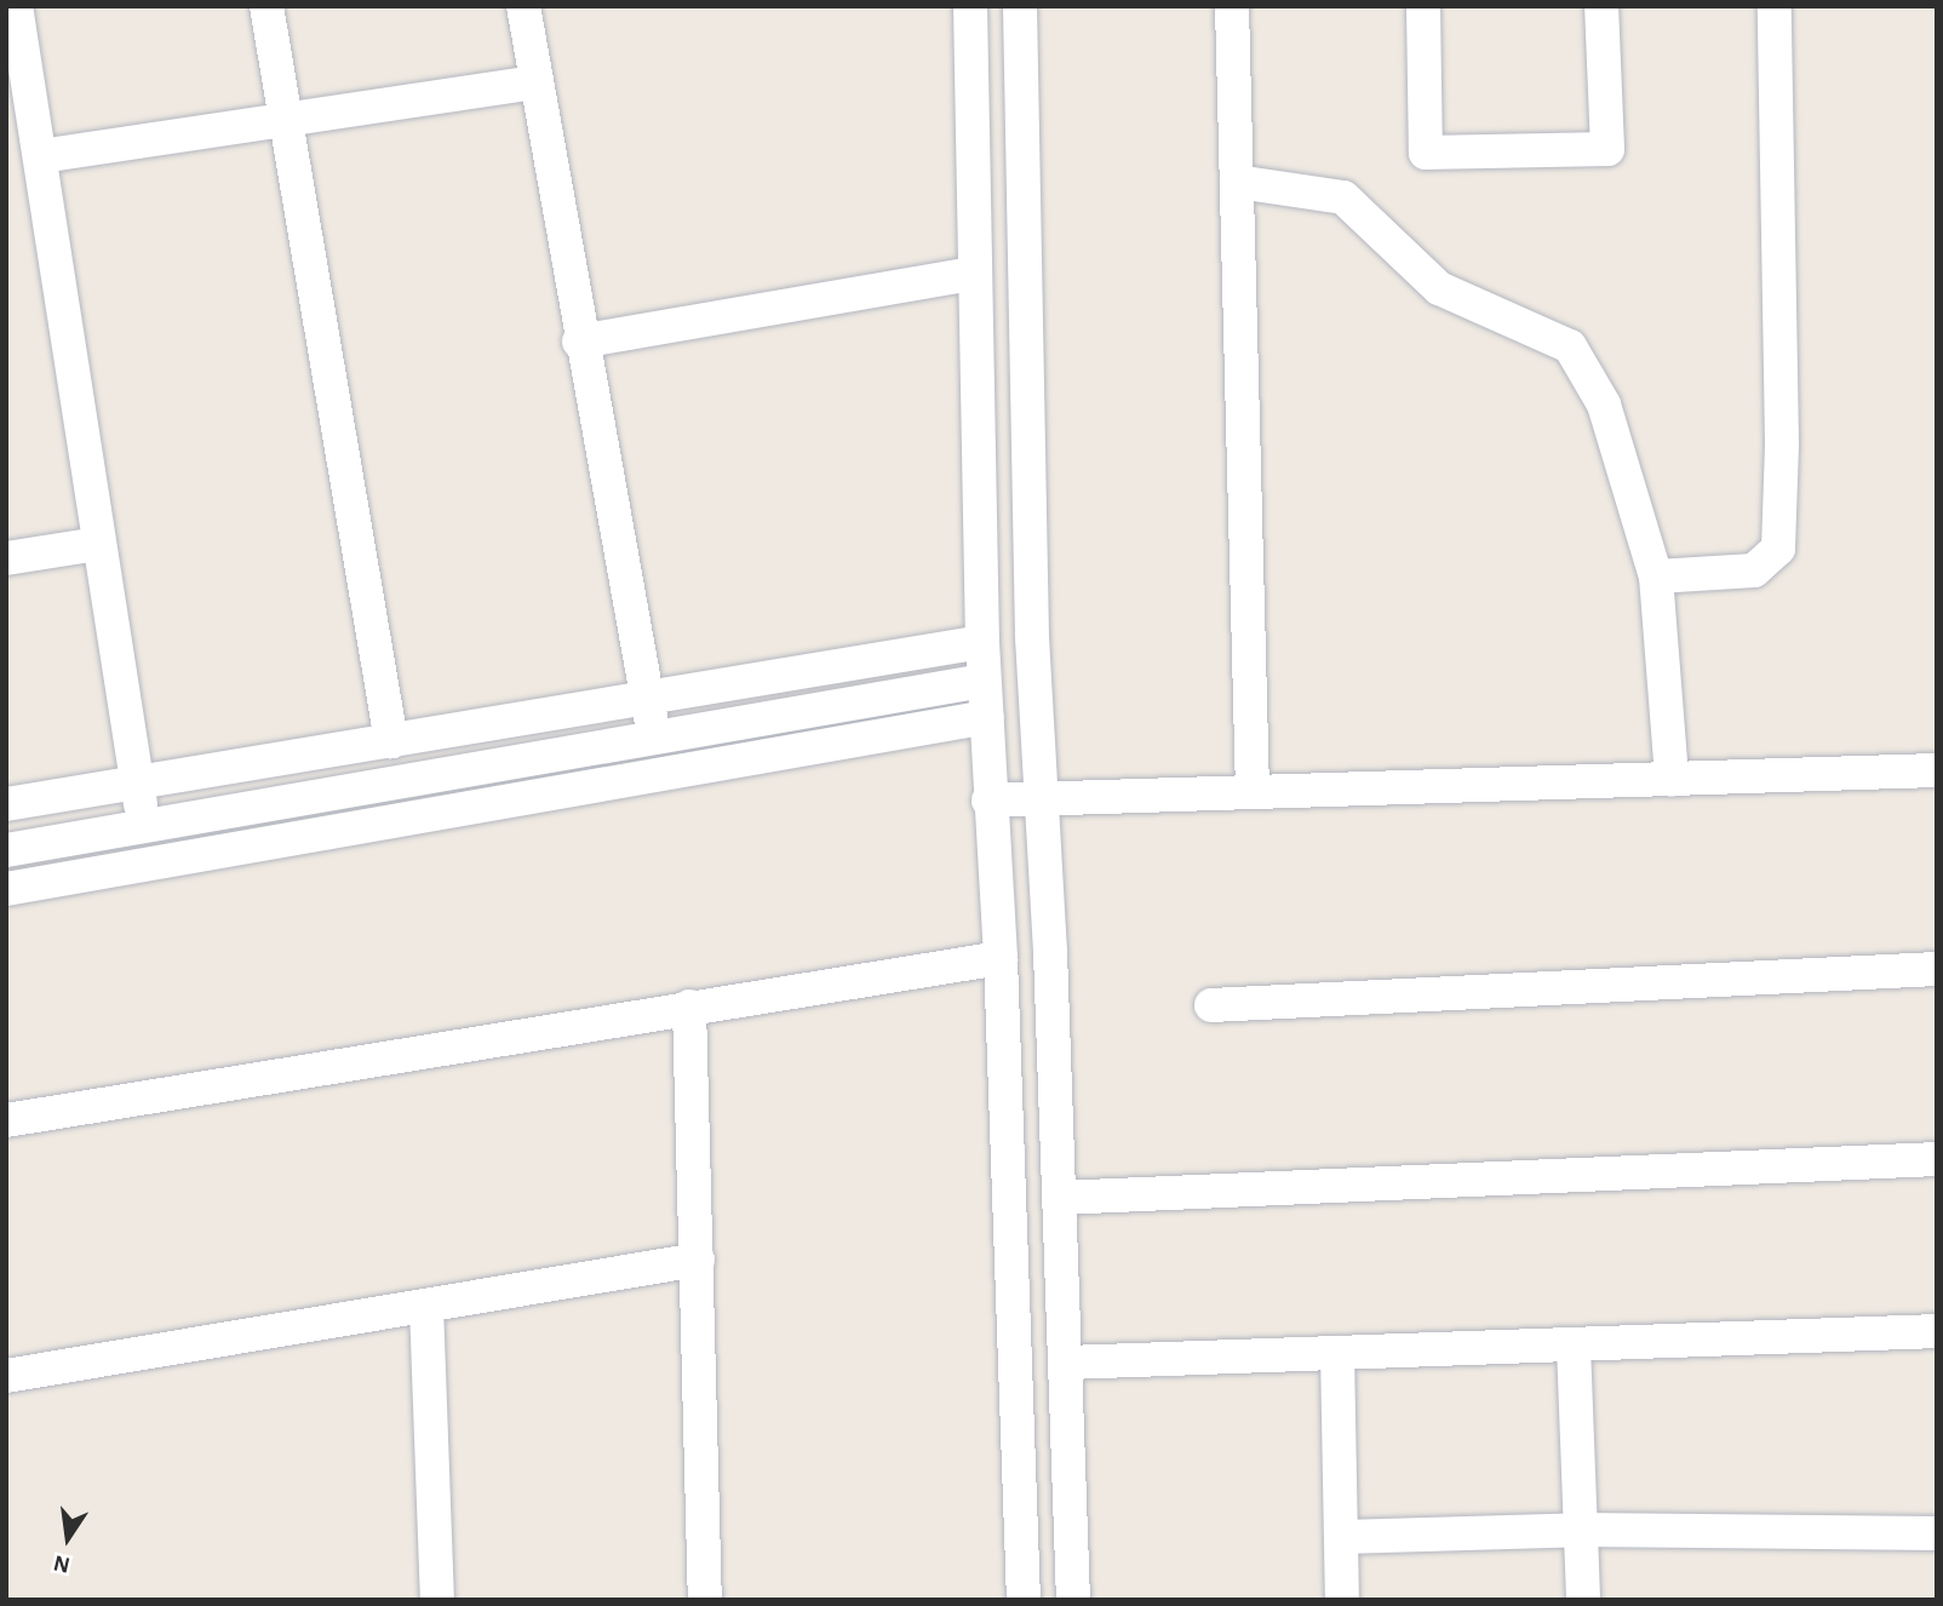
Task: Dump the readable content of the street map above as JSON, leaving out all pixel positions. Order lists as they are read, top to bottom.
{
  "north": "bottom"
}
